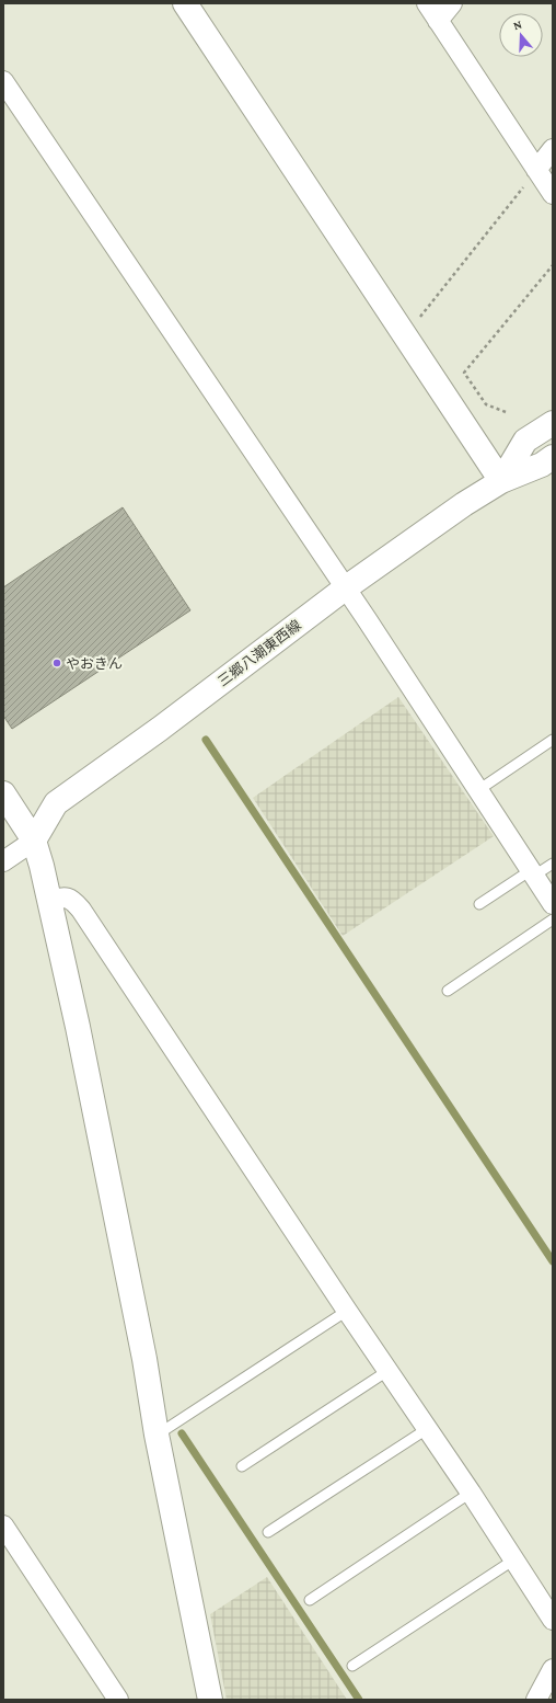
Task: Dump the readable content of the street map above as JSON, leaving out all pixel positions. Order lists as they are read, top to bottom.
{
  "streets": {
    "street": ["三郷八潮東西線"]
  },
  "places": ["やおきん"],
  "north": "top"
}
